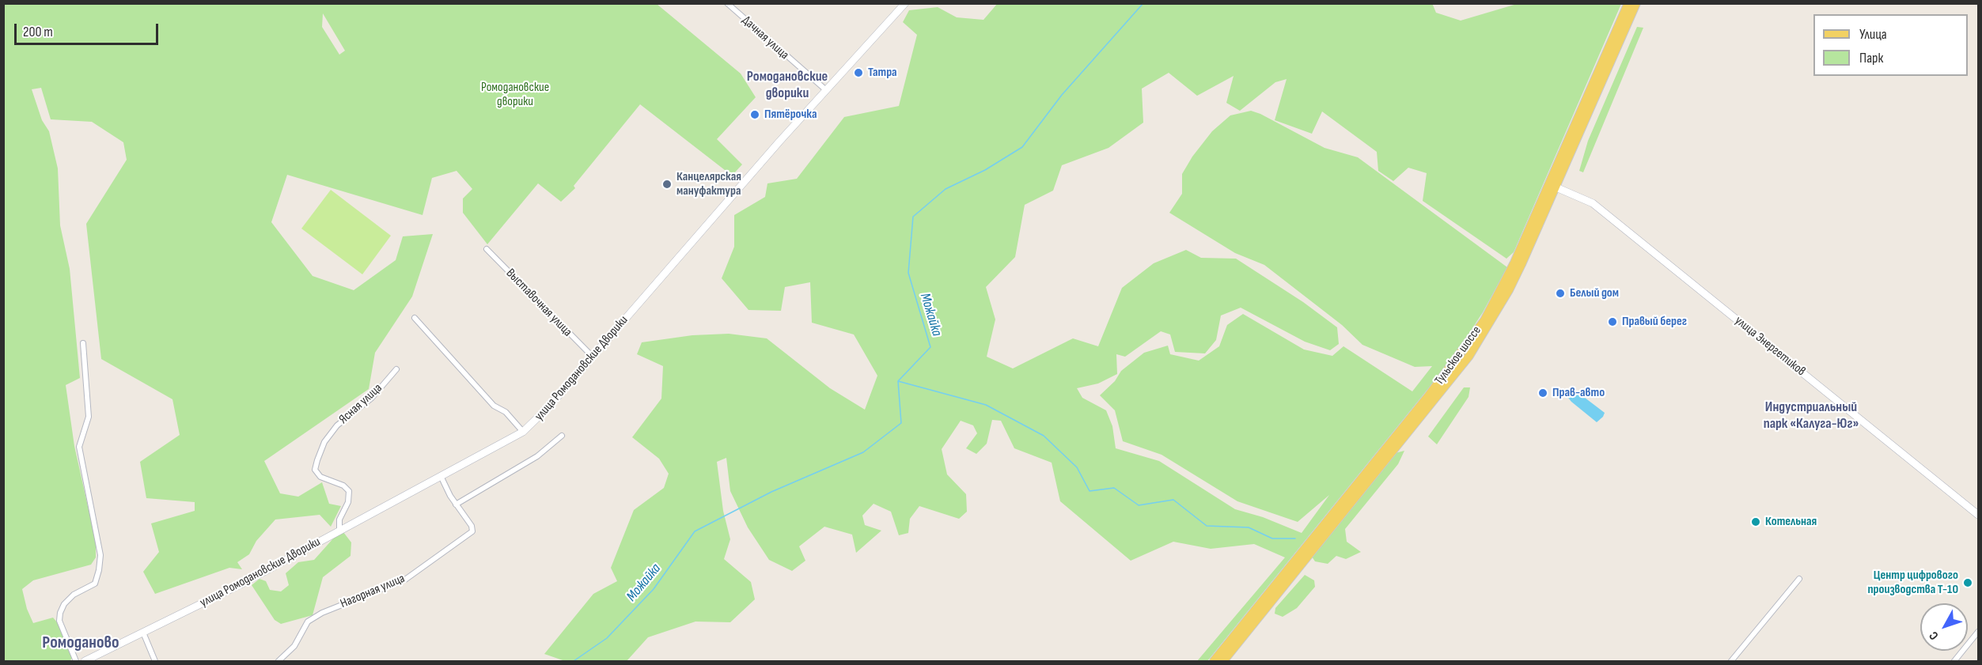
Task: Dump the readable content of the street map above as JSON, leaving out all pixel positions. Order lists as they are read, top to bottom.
{
  "streets": {
    "main road": ["Тульское шоссе"],
    "street": [
      "Дачная улица",
      "Выставочная улица",
      "улица Энергетиков",
      "улица Ромодановские Дворики",
      "Ясная улица",
      "Нагорная улица"
    ]
  },
  "crossings": [
    ["Дачная улица", "улица Ромодановские Дворики"],
    ["Выставочная улица", "улица Ромодановские Дворики"],
    ["улица Энергетиков", "Тульское шоссе"],
    ["улица Ромодановские Дворики", "Ясная улица"],
    ["улица Ромодановские Дворики", "Нагорная улица"]
  ],
  "districts": ["Ромодановские дворики", "Индустриальный парк «Калуга-Юг»", "Ромоданово"],
  "water": ["Можайка"],
  "parks": ["Ромодановские дворики"],
  "places": [
    "Татра",
    "Пятёрочка",
    "Канцелярская мануфактура",
    "Белый дом",
    "Правый берег",
    "Прав-авто",
    "Котельная",
    "Центр цифрового производства Т-10"
  ],
  "legend": ["Улица", "Парк"],
  "scale_bar": "200 m",
  "north": "bottom left"
}
